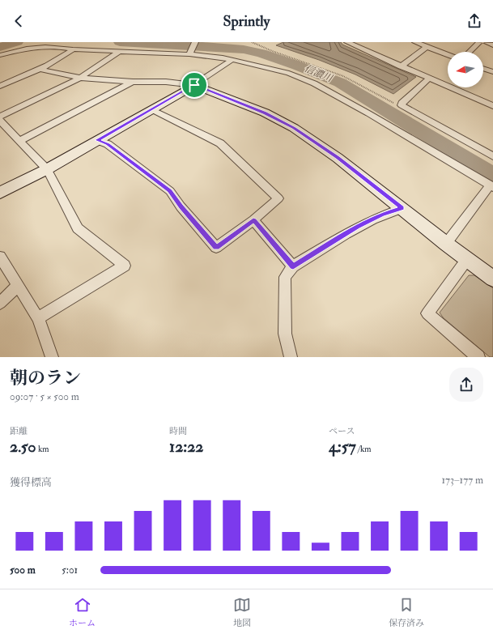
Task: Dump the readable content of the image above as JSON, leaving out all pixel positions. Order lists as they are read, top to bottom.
{
  "water": ["信濃川"],
  "north": "left",
  "page": {
    "header": "Sprintly",
    "heading": ["朝のラン", "09:07 · 5 × 500 m"],
    "stats": [
      ["距離", "2.50 km"],
      ["時間", "12:22"],
      ["ペース", "4:57 /km"]
    ],
    "chart": ["獲得標高", "173–177 m"],
    "list": [
      {
        "name": "500 m",
        "note": "5:01"
      }
    ],
    "tabs": ["ホーム", "地図", "保存済み"]
  }
}
